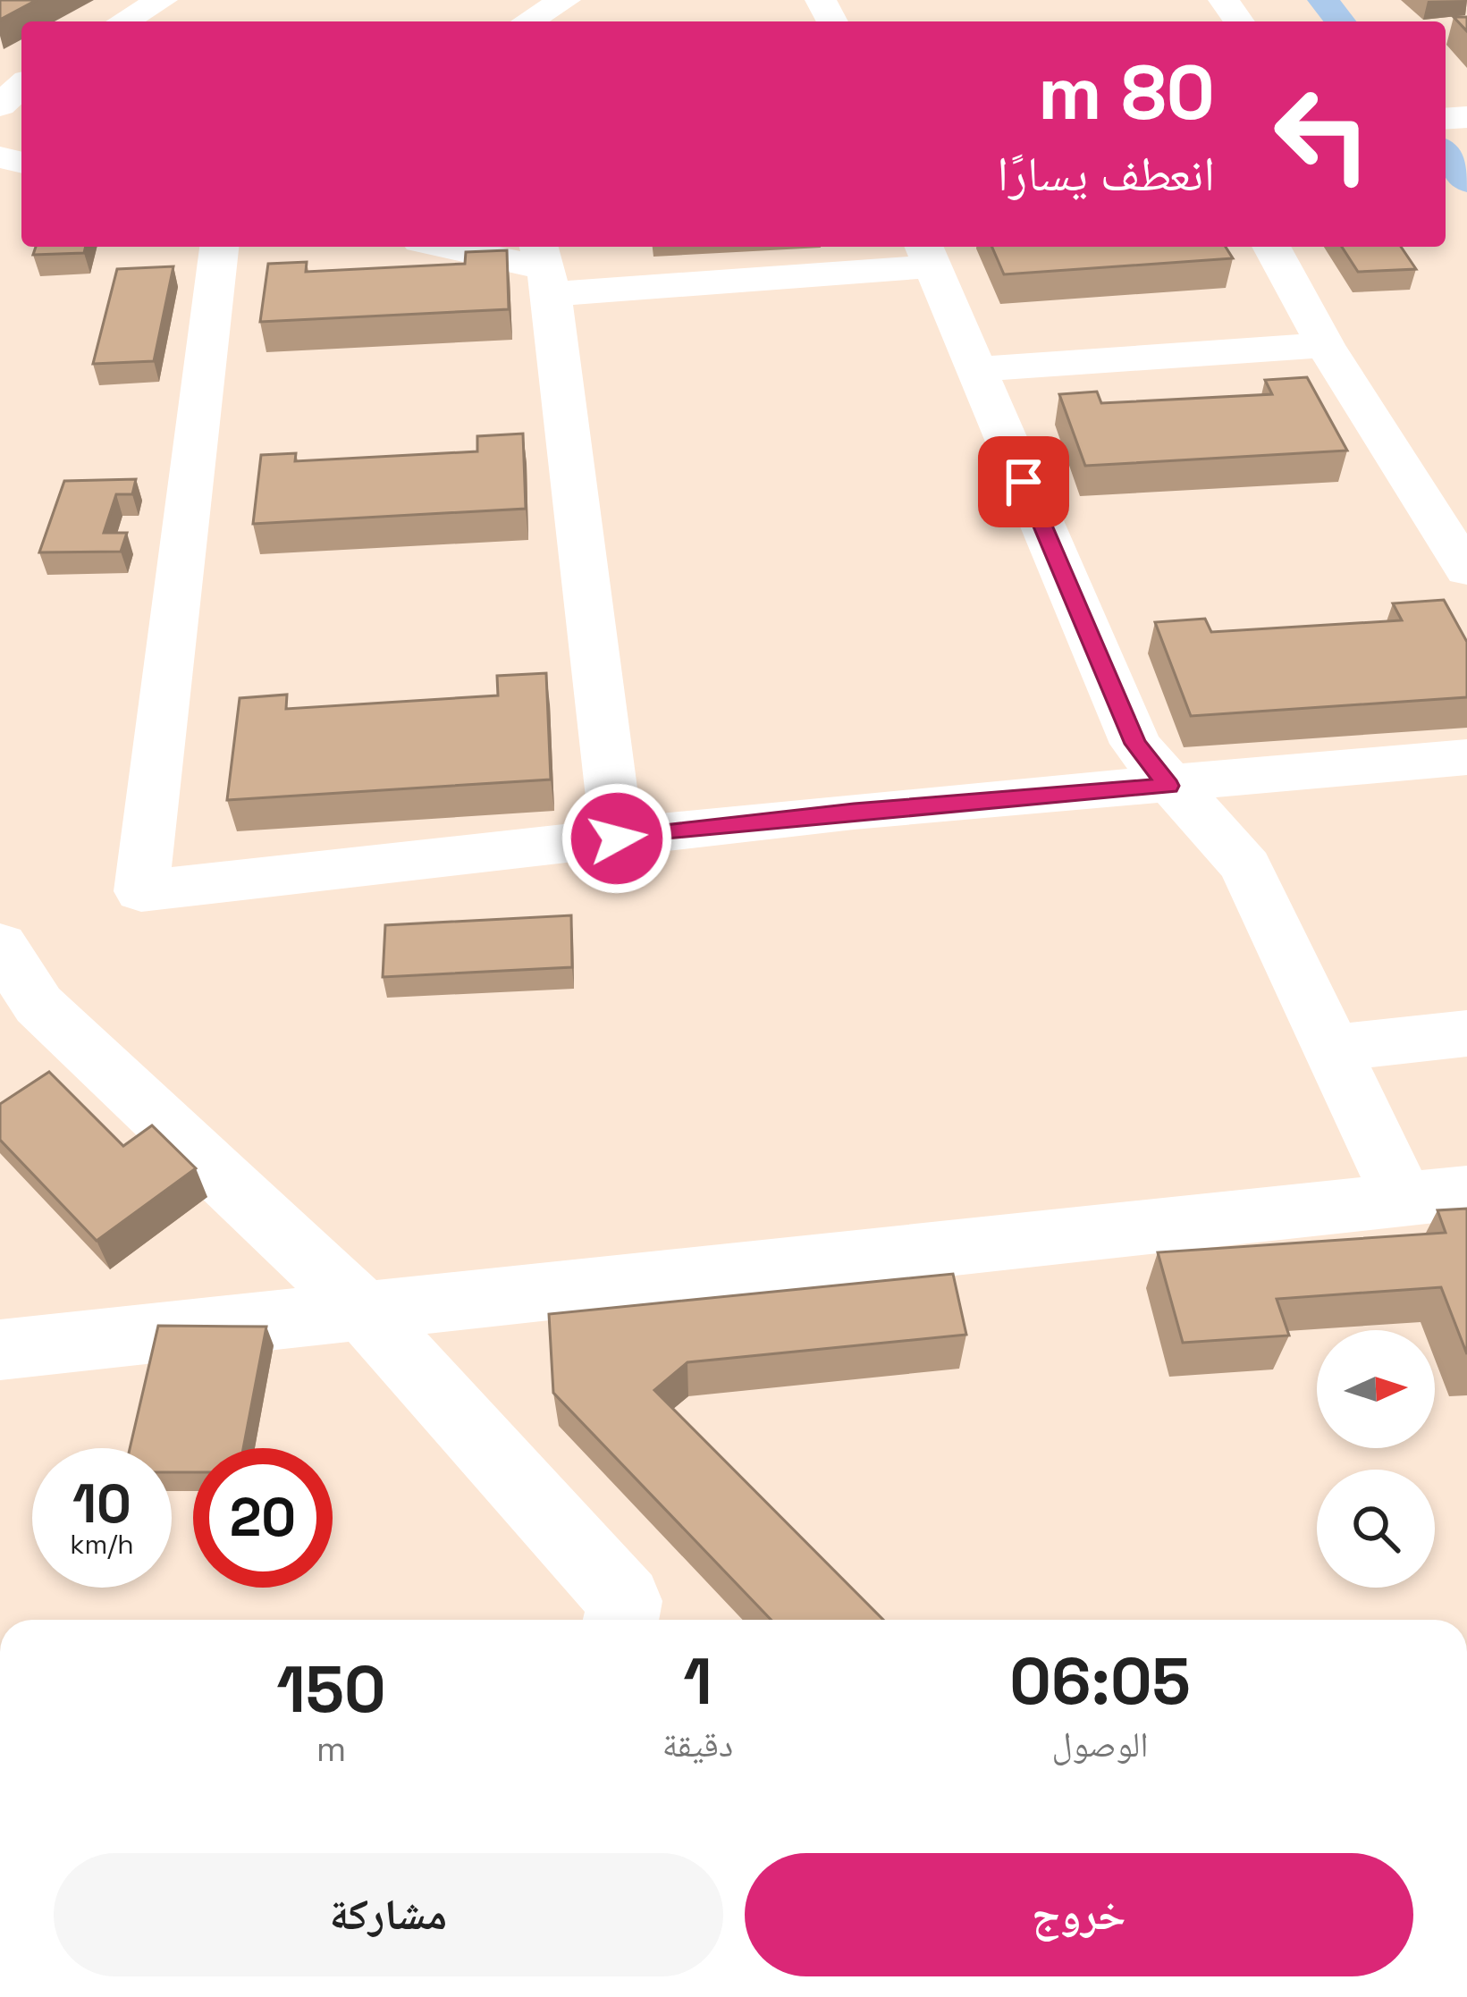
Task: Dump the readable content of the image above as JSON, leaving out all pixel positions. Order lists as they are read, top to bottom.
{
  "north": "right",
  "page": {
    "turn": ["80 m", "انعطف يسارًا"],
    "speed": "10 km/h",
    "limit": "20",
    "eta": [
      "06:05",
      "الوصول",
      "1",
      "دقيقة",
      "150",
      "m"
    ],
    "buttons": ["خروج", "مشاركة"]
  }
}
